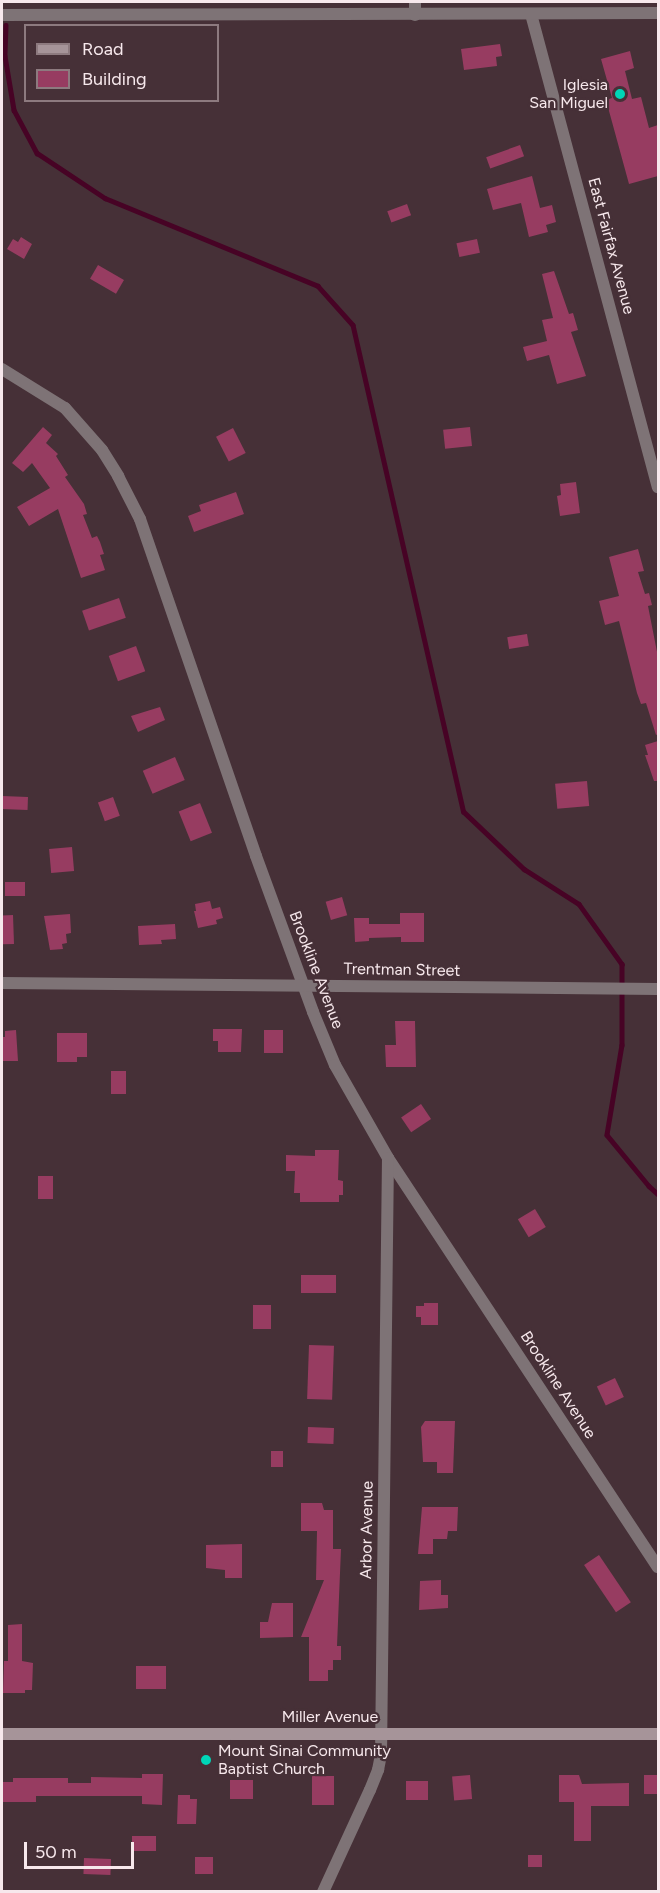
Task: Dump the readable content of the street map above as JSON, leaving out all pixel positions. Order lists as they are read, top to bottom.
{
  "streets": {
    "main road": ["Miller Avenue"],
    "street": [
      "East Fairfax Avenue",
      "Brookline Avenue",
      "Trentman Street",
      "Arbor Avenue"
    ]
  },
  "crossings": [
    ["Brookline Avenue", "Trentman Street"],
    ["Brookline Avenue", "Arbor Avenue"],
    ["Arbor Avenue", "Miller Avenue"]
  ],
  "places": ["Iglesia San Miguel", "Mount Sinai Community Baptist Church"],
  "legend": ["Road", "Building"],
  "scale_bar": "50 m"
}
